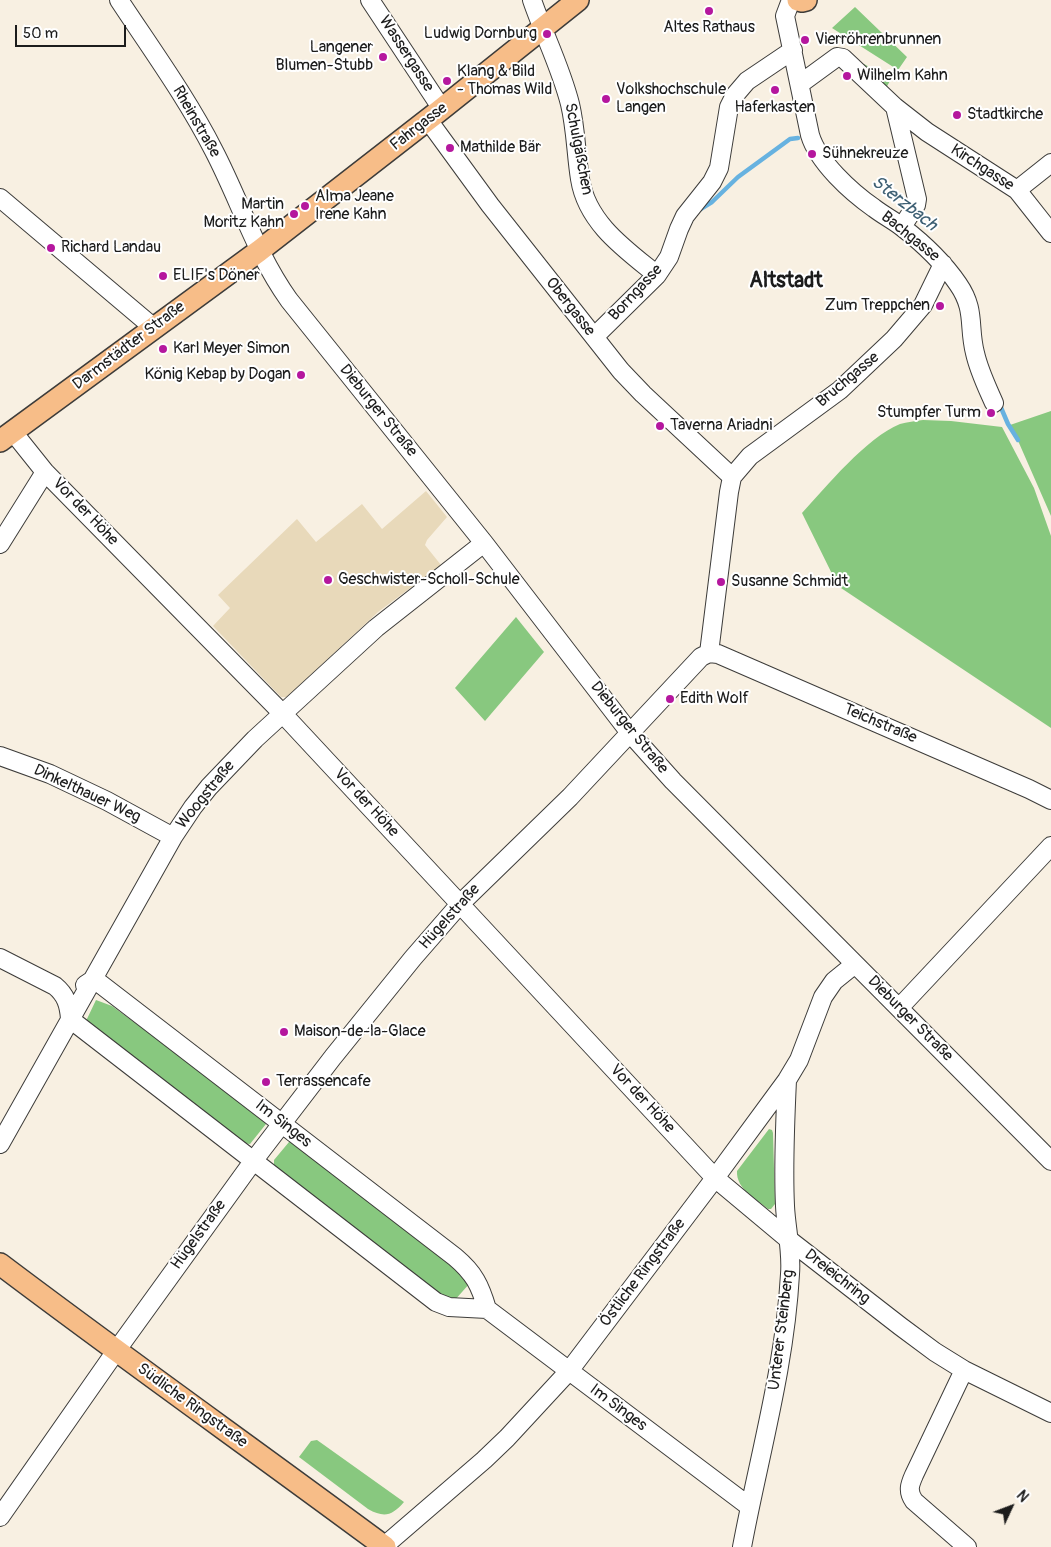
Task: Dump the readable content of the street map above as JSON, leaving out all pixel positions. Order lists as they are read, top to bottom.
{
  "streets": {
    "main road": ["Fahrgasse", "Darmstädter Straße", "Südliche Ringstraße"],
    "street": [
      "Wassergasse",
      "Rheinstraße",
      "Schulgäßchen",
      "Kirchgasse",
      "Bachgasse",
      "Borngasse",
      "Obergasse",
      "Bruchgasse",
      "Dieburger Straße",
      "Vor der Höhe",
      "Teichstraße",
      "Dinkelthauer Weg",
      "Woogstraße",
      "Hügelstraße",
      "Im Singes",
      "Östliche Ringstraße",
      "Dreieichring",
      "Unterer Steinberg"
    ]
  },
  "crossings": [
    ["Wassergasse", "Fahrgasse"],
    ["Wassergasse", "Obergasse"],
    ["Rheinstraße", "Fahrgasse"],
    ["Rheinstraße", "Darmstädter Straße"],
    ["Rheinstraße", "Dieburger Straße"],
    ["Fahrgasse", "Schulgäßchen"],
    ["Fahrgasse", "Obergasse"],
    ["Fahrgasse", "Darmstädter Straße"],
    ["Fahrgasse", "Dieburger Straße"],
    ["Schulgäßchen", "Borngasse"],
    ["Kirchgasse", "Bachgasse"],
    ["Bachgasse", "Borngasse"],
    ["Bachgasse", "Bruchgasse"],
    ["Borngasse", "Obergasse"],
    ["Obergasse", "Bruchgasse"],
    ["Darmstädter Straße", "Dieburger Straße"],
    ["Darmstädter Straße", "Vor der Höhe"],
    ["Dieburger Straße", "Woogstraße"],
    ["Dieburger Straße", "Hügelstraße"],
    ["Dieburger Straße", "Östliche Ringstraße"],
    ["Vor der Höhe", "Woogstraße"],
    ["Vor der Höhe", "Hügelstraße"],
    ["Vor der Höhe", "Östliche Ringstraße"],
    ["Vor der Höhe", "Dreieichring"],
    ["Teichstraße", "Hügelstraße"],
    ["Dinkelthauer Weg", "Woogstraße"],
    ["Woogstraße", "Im Singes"],
    ["Hügelstraße", "Im Singes"],
    ["Hügelstraße", "Südliche Ringstraße"],
    ["Im Singes", "Östliche Ringstraße"],
    ["Im Singes", "Unterer Steinberg"],
    ["Östliche Ringstraße", "Dreieichring"],
    ["Östliche Ringstraße", "Unterer Steinberg"],
    ["Östliche Ringstraße", "Südliche Ringstraße"],
    ["Dreieichring", "Unterer Steinberg"]
  ],
  "districts": ["Altstadt"],
  "water": ["Sterzbach"],
  "places": [
    "Altes Rathaus",
    "Ludwig Dornburg",
    "Vierröhrenbrunnen",
    "Langener Blumen-Stubb",
    "Wilhelm Kahn",
    "Klang & Bild - Thomas Wild",
    "Haferkasten",
    "Volkshochschule Langen",
    "Stadtkirche",
    "Mathilde Bär",
    "Sühnekreuze",
    "Alma Jeane Irene Kahn",
    "Martin Moritz Kahn",
    "Richard Landau",
    "ELIF's Döner",
    "Zum Treppchen",
    "Karl Meyer Simon",
    "König Kebap by Dogan",
    "Stumpfer Turm",
    "Taverna Ariadni",
    "Geschwister-Scholl-Schule",
    "Susanne Schmidt",
    "Edith Wolf",
    "Maison-de-la-Glace",
    "Terrassencafe"
  ],
  "scale_bar": "50 m",
  "north": "top right"
}
